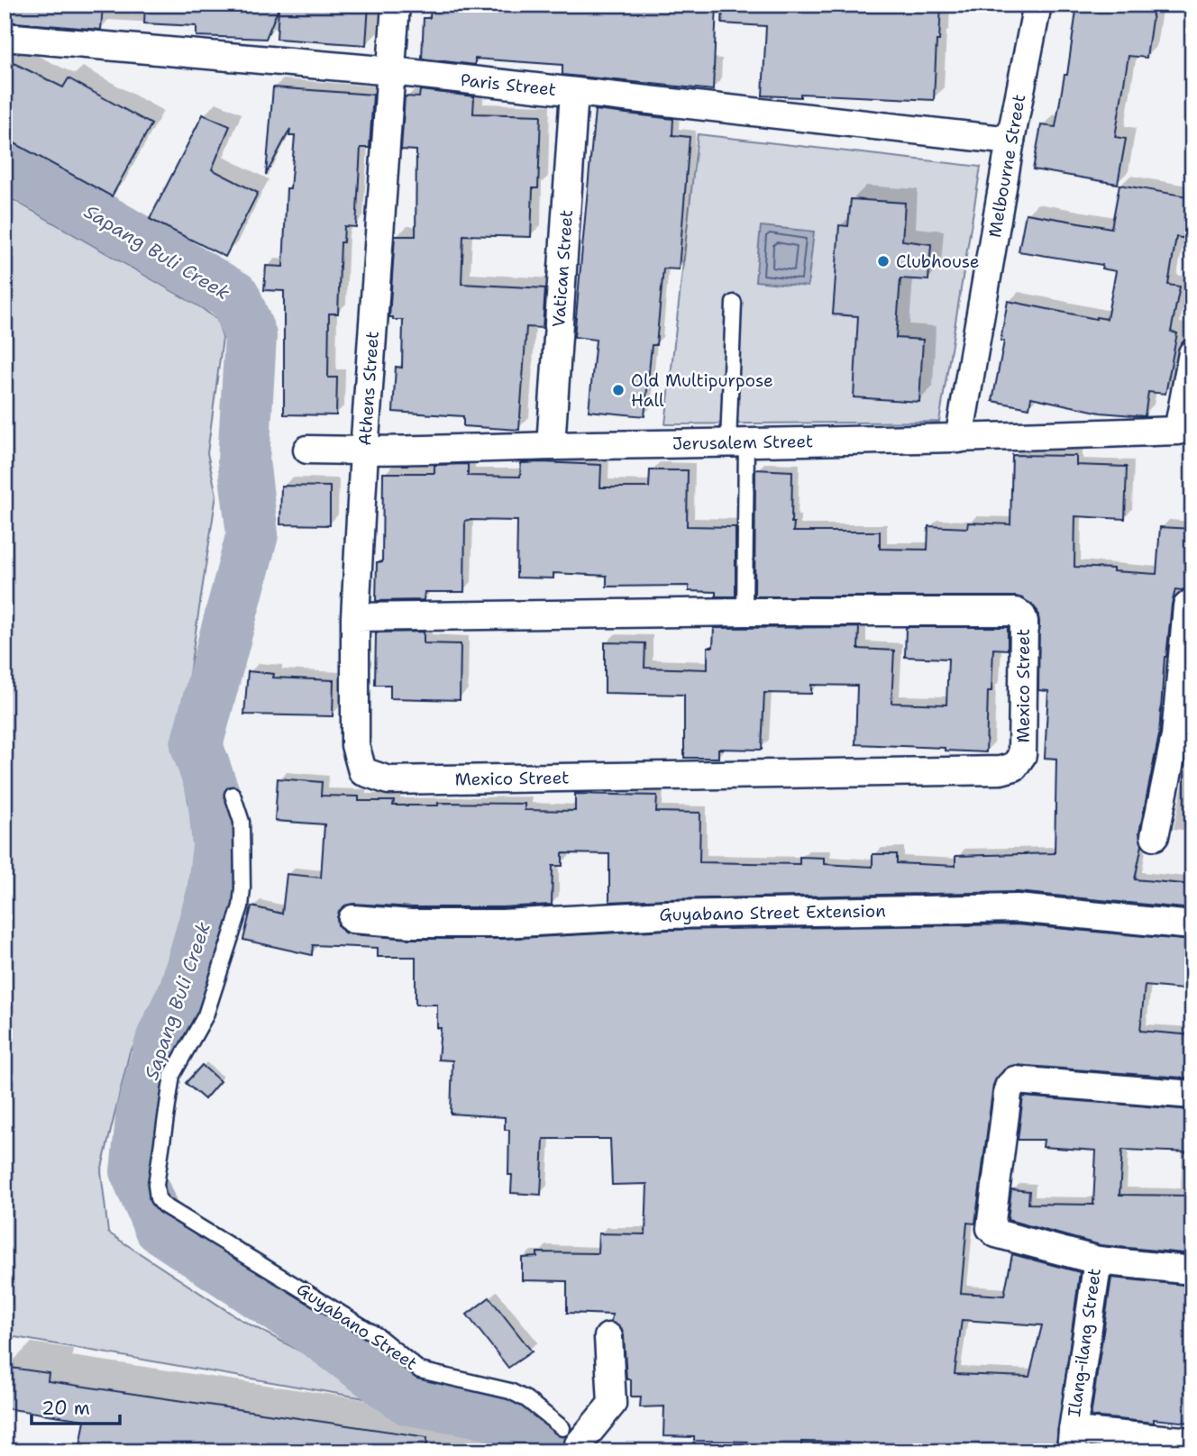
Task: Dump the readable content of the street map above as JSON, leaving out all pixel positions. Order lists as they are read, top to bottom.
{
  "streets": {
    "street": [
      "Paris Street",
      "Melbourne Street",
      "Vatican Street",
      "Athens Street",
      "Jerusalem Street",
      "Mexico Street",
      "Guyabano Street Extension",
      "Ilang-ilang Street"
    ],
    "lane": ["Guyabano Street"]
  },
  "crossings": [
    ["Paris Street", "Melbourne Street"],
    ["Paris Street", "Vatican Street"],
    ["Paris Street", "Athens Street"],
    ["Melbourne Street", "Jerusalem Street"],
    ["Vatican Street", "Jerusalem Street"],
    ["Athens Street", "Jerusalem Street"],
    ["Athens Street", "Mexico Street"]
  ],
  "water": ["Sapang Buli Creek"],
  "places": ["Clubhouse", "Old Multipurpose Hall"],
  "scale_bar": "20 m"
}
